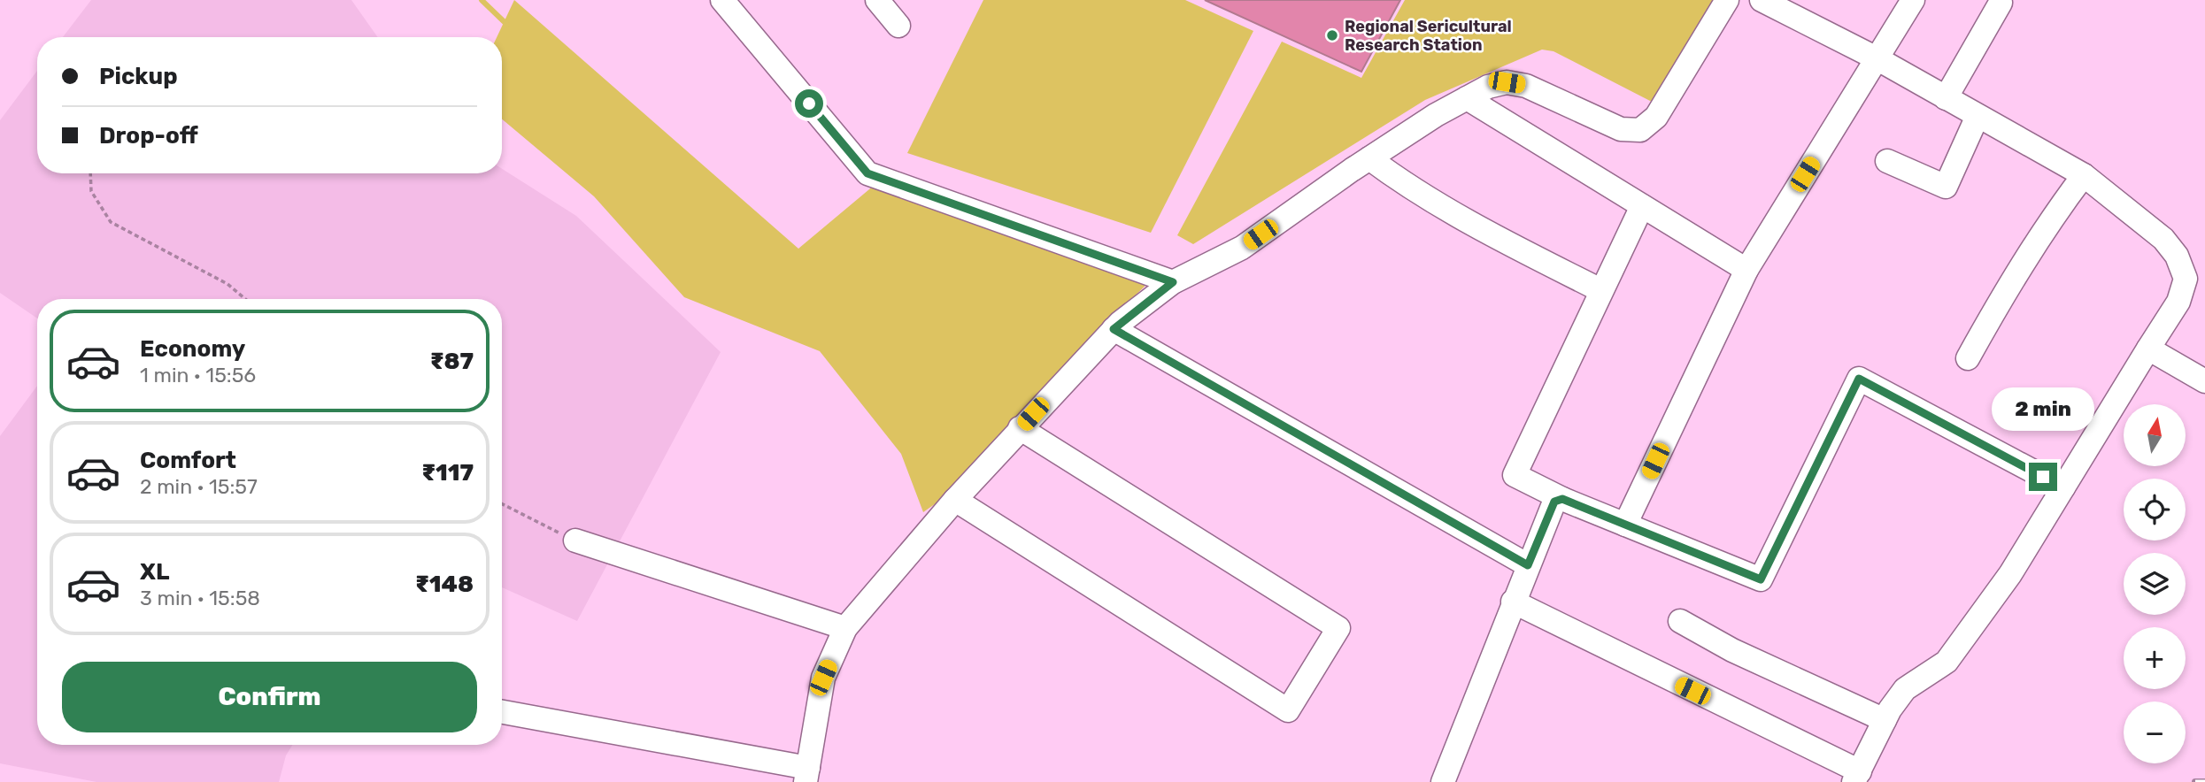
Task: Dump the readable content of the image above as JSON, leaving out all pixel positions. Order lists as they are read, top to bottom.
{
  "places": ["Regional Sericultural Research Station"],
  "north": "top",
  "page": {
    "banner": ["Pickup", "Drop-off"],
    "list": [
      {
        "name": "Economy",
        "note": "1 min · 15:56",
        "value": "₹87"
      },
      {
        "name": "Comfort",
        "note": "2 min · 15:57",
        "value": "₹117"
      },
      {
        "name": "XL",
        "note": "3 min · 15:58",
        "value": "₹148"
      }
    ],
    "bubble": "2 min",
    "map_buttons": ["+", "−"],
    "buttons": "Confirm"
  }
}
